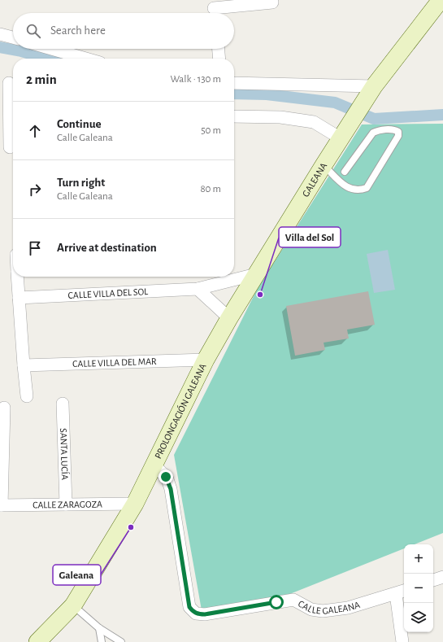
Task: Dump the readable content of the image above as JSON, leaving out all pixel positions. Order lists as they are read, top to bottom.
{
  "streets": {
    "street": [
      "GALEANA",
      "CALLE VILLA DEL SOL",
      "CALLE VILLA DEL MAR",
      "PROLONGACIÓN GALEANA",
      "SANTA LUCÍA",
      "CALLE ZARAGOZA",
      "CALLE GALEANA"
    ]
  },
  "crossings": [
    ["GALEANA", "CALLE VILLA DEL SOL"],
    ["GALEANA", "PROLONGACIÓN GALEANA"],
    ["CALLE VILLA DEL SOL", "PROLONGACIÓN GALEANA"],
    ["CALLE VILLA DEL MAR", "PROLONGACIÓN GALEANA"],
    ["PROLONGACIÓN GALEANA", "CALLE ZARAGOZA"],
    ["PROLONGACIÓN GALEANA", "CALLE GALEANA"],
    ["SANTA LUCÍA", "CALLE ZARAGOZA"]
  ],
  "places": ["Villa del Sol", "Galeana"],
  "page": {
    "search": "Search here",
    "heading": ["2 min", "Walk · 130 m"],
    "list": [
      ["Continue", "Calle Galeana", "50 m"],
      ["Turn right", "Calle Galeana", "80 m"],
      "Arrive at destination"
    ],
    "map_buttons": ["+", "−"]
  }
}
